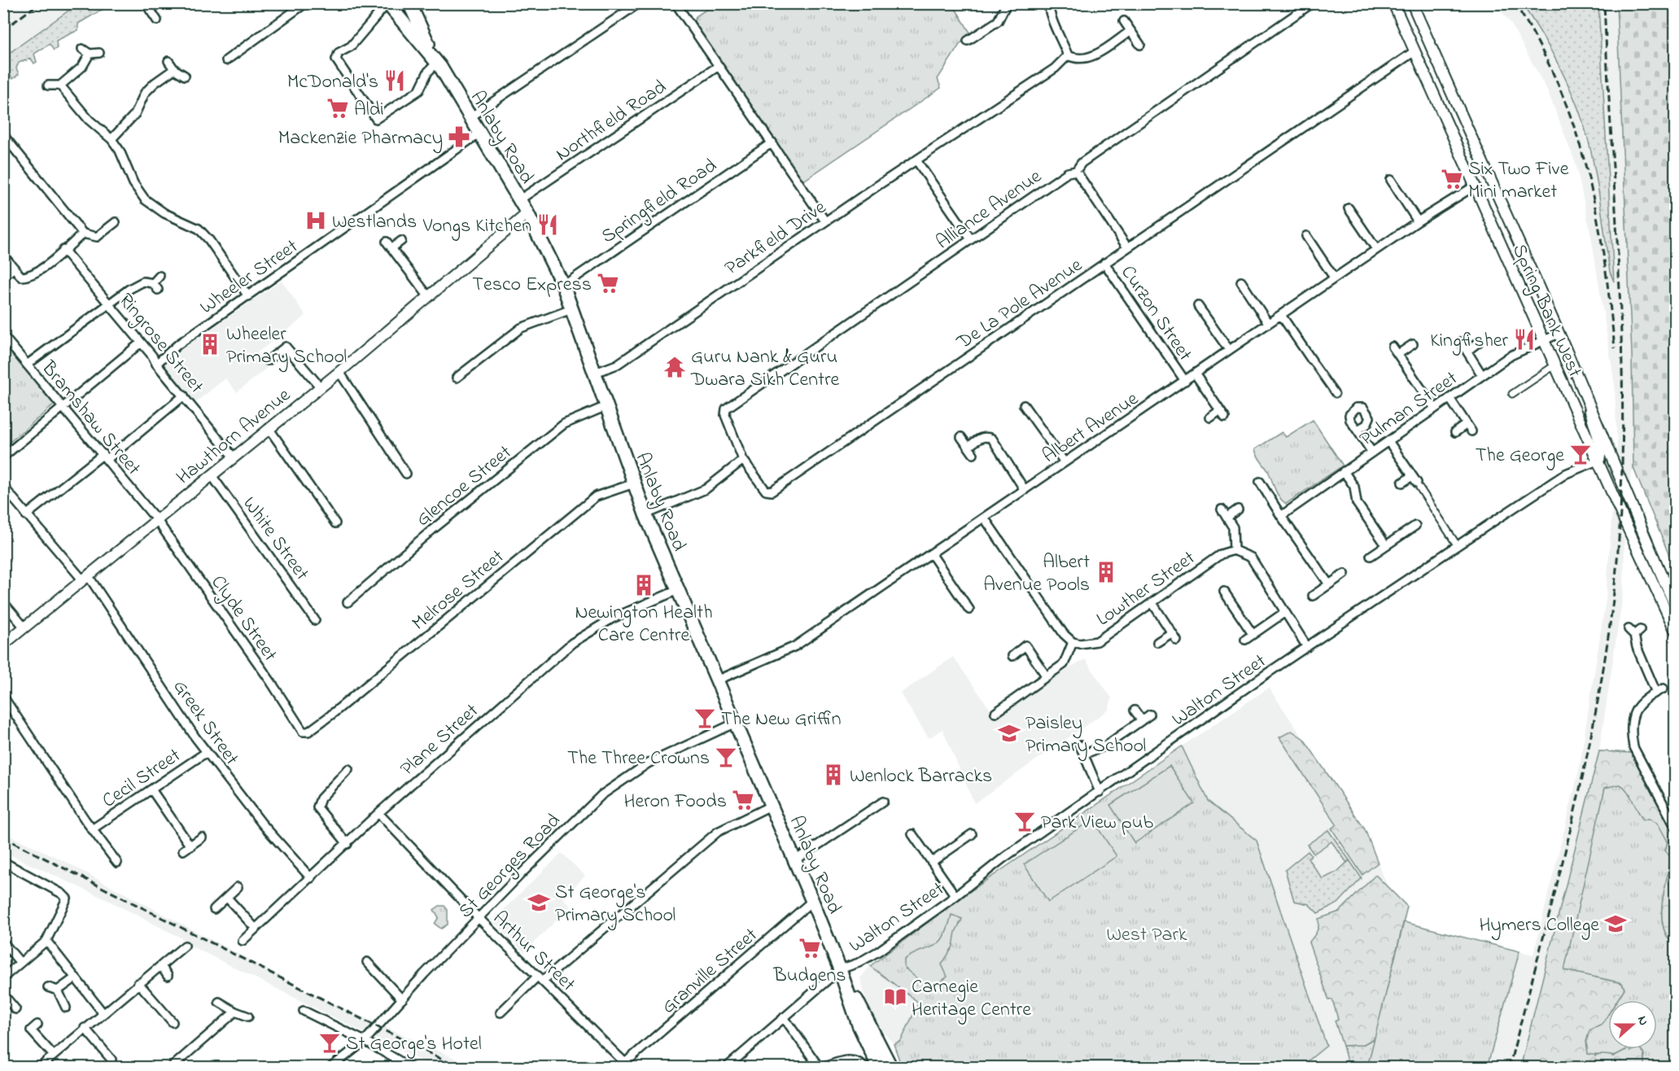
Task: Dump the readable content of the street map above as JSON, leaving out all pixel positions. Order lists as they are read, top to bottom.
{
  "streets": {
    "main road": ["Anlaby Road"],
    "street": [
      "Northfield Road",
      "Springfield Road",
      "Alliance Avenue",
      "Parkfield Drive",
      "Wheeler Street",
      "De La Pole Avenue",
      "Spring Bank West",
      "Curzon Street",
      "Ringrose Street",
      "Pulman Street",
      "Bramshaw Street",
      "Albert Avenue",
      "Hawthorn Avenue",
      "Glencoe Street",
      "White Street",
      "Lowther Street",
      "Melrose Street",
      "Clyde Street",
      "Walton Street",
      "Greek Street",
      "Plane Street",
      "Cecil Street",
      "St Georges Road",
      "Arthur Street",
      "Granville Street"
    ]
  },
  "crossings": [
    ["Northfield Road", "Anlaby Road"],
    ["Anlaby Road", "Springfield Road"],
    ["Anlaby Road", "Parkfield Drive"],
    ["Anlaby Road", "Wheeler Street"],
    ["Anlaby Road", "Albert Avenue"],
    ["Anlaby Road", "Hawthorn Avenue"],
    ["Anlaby Road", "Glencoe Street"],
    ["Anlaby Road", "Melrose Street"],
    ["Anlaby Road", "Walton Street"],
    ["Anlaby Road", "Plane Street"],
    ["Anlaby Road", "St Georges Road"],
    ["Anlaby Road", "Granville Street"],
    ["Alliance Avenue", "De La Pole Avenue"],
    ["Wheeler Street", "Ringrose Street"],
    ["De La Pole Avenue", "Spring Bank West"],
    ["De La Pole Avenue", "Curzon Street"],
    ["Spring Bank West", "Pulman Street"],
    ["Spring Bank West", "Albert Avenue"],
    ["Spring Bank West", "Walton Street"],
    ["Curzon Street", "Albert Avenue"],
    ["Ringrose Street", "Hawthorn Avenue"],
    ["Bramshaw Street", "Hawthorn Avenue"],
    ["Bramshaw Street", "Clyde Street"],
    ["Hawthorn Avenue", "White Street"],
    ["Hawthorn Avenue", "Clyde Street"],
    ["Hawthorn Avenue", "Greek Street"],
    ["Melrose Street", "Clyde Street"],
    ["Greek Street", "Plane Street"],
    ["Greek Street", "Cecil Street"],
    ["Plane Street", "Arthur Street"],
    ["St Georges Road", "Arthur Street"],
    ["Arthur Street", "Granville Street"]
  ],
  "parks": ["West Park"],
  "places": {
    "restaurant": ["McDonald's", "Vongs Kitchen", "Kingfisher"],
    "supermarket": [
      "Aldi",
      "Six Two Five Mini market",
      "Tesco Express",
      "Heron Foods",
      "Budgens"
    ],
    "pharmacy": ["Mackenzie Pharmacy"],
    "hospital": ["Westlands"],
    "building": [
      "Wheeler Primary School",
      "Albert Avenue Pools",
      "Newington Health Care Centre",
      "Wenlock Barracks"
    ],
    "temple": ["Guru Nank & Guru Dwara Sikh Centre"],
    "bar": [
      "The George",
      "The New Griffin",
      "The Three Crowns",
      "Park View pub",
      "St George's Hotel"
    ],
    "school or university": ["Paisley Primary School", "St George's Primary School", "Hymers College"],
    "library": ["Carnegie Heritage Centre"]
  },
  "north": "right"
}
